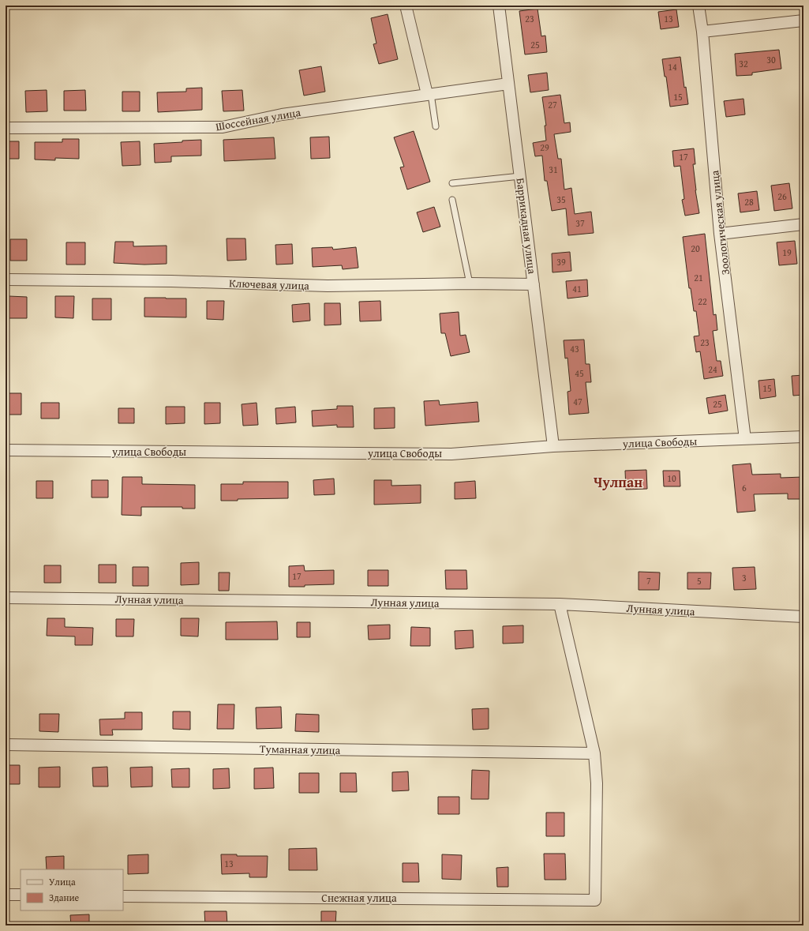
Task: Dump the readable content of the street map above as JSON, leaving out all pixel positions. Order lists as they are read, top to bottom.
{
  "streets": {
    "street": [
      "Шоссейная улица",
      "Зоологическая улица",
      "Баррикадная улица",
      "Ключевая улица",
      "улица Свободы",
      "Лунная улица",
      "Туманная улица",
      "Снежная улица"
    ]
  },
  "crossings": [
    ["Шоссейная улица", "Баррикадная улица"],
    ["Зоологическая улица", "улица Свободы"],
    ["Баррикадная улица", "Ключевая улица"],
    ["Баррикадная улица", "улица Свободы"],
    ["Туманная улица", "Снежная улица"]
  ],
  "districts": ["Чулпан"],
  "house_numbers": [
    "23",
    "13",
    "25",
    "30",
    "32",
    "14",
    "15",
    "27",
    "29",
    "17",
    "31",
    "26",
    "35",
    "28",
    "37",
    "20",
    "19",
    "39",
    "21",
    "41",
    "22",
    "23",
    "43",
    "24",
    "45",
    "15",
    "47",
    "25",
    "10",
    "6",
    "17",
    "3",
    "7",
    "5",
    "13"
  ],
  "legend": ["Улица", "Здание"]
}
